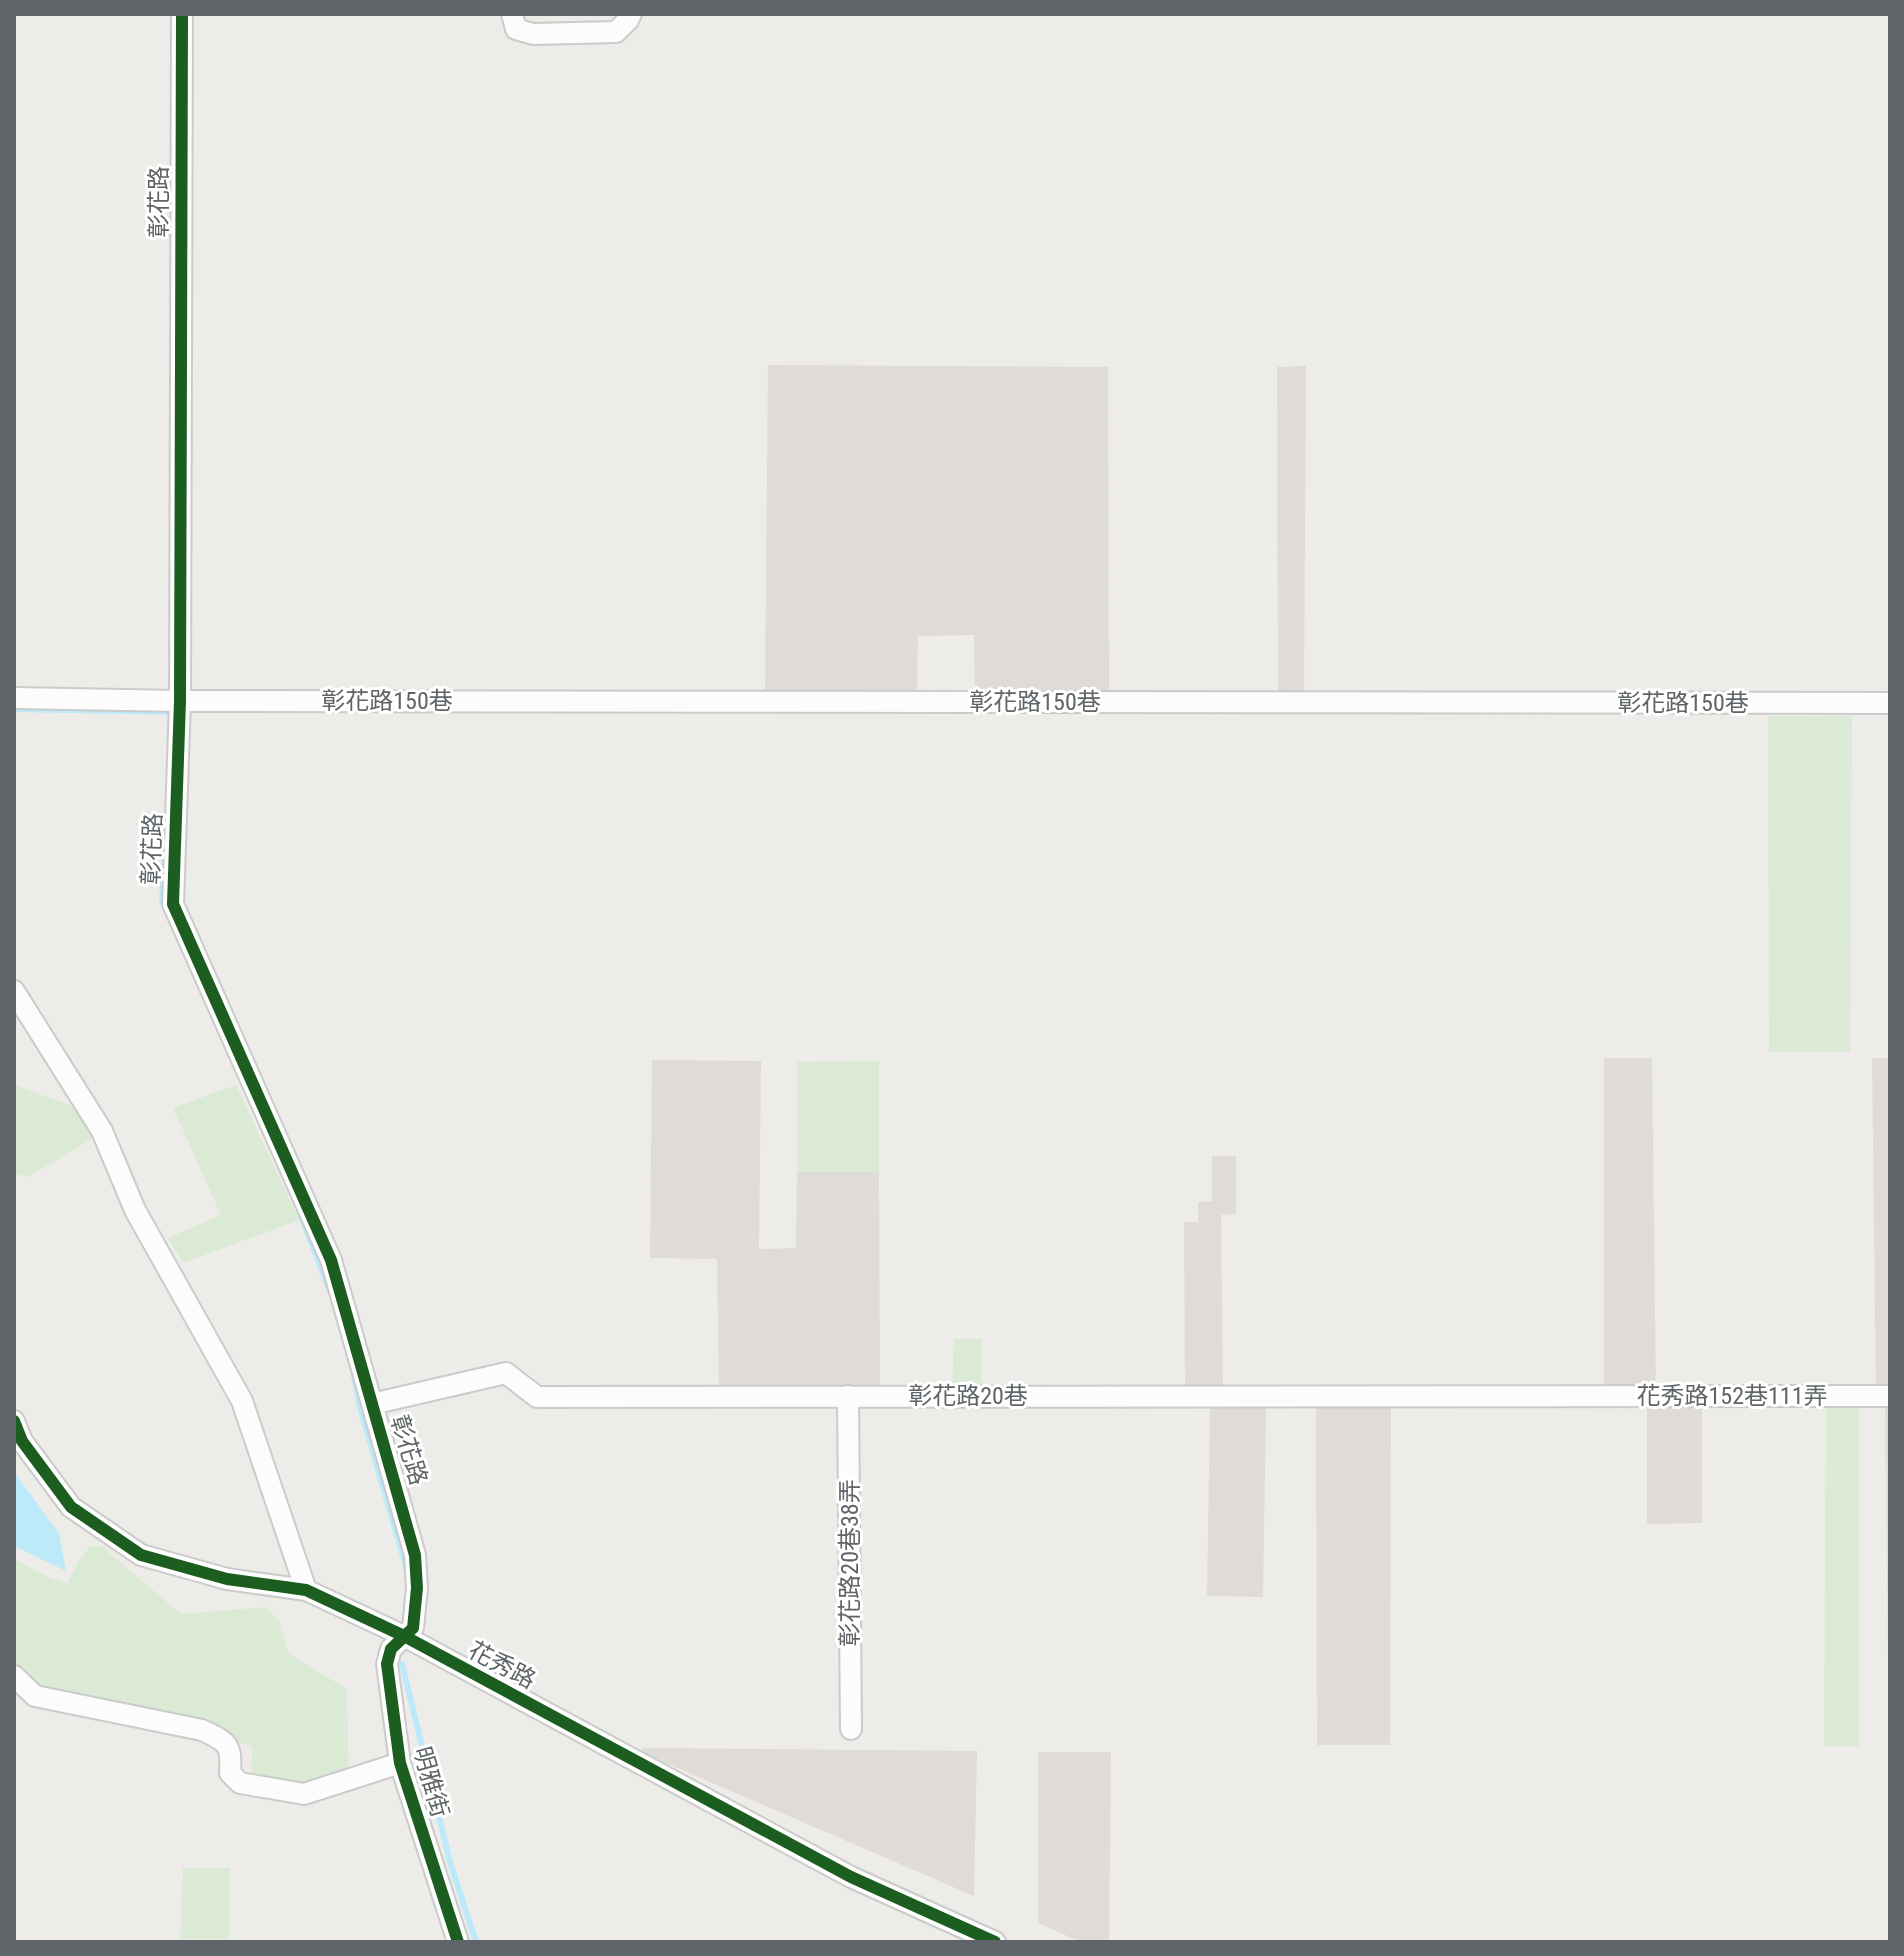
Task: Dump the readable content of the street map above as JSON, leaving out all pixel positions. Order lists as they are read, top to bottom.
{
  "streets": {
    "street": [
      "彰花路",
      "彰花路150巷",
      "彰花路20巷",
      "花秀路152巷111弄",
      "彰花路20巷38弄",
      "花秀路",
      "明雅街"
    ]
  },
  "crossings": [
    ["彰花路", "彰花路150巷"],
    ["彰花路", "彰花路20巷"],
    ["彰花路", "花秀路"],
    ["彰花路", "明雅街"],
    ["彰花路20巷", "花秀路152巷111弄"],
    ["彰花路20巷", "彰花路20巷38弄"],
    ["花秀路", "明雅街"]
  ]
}
